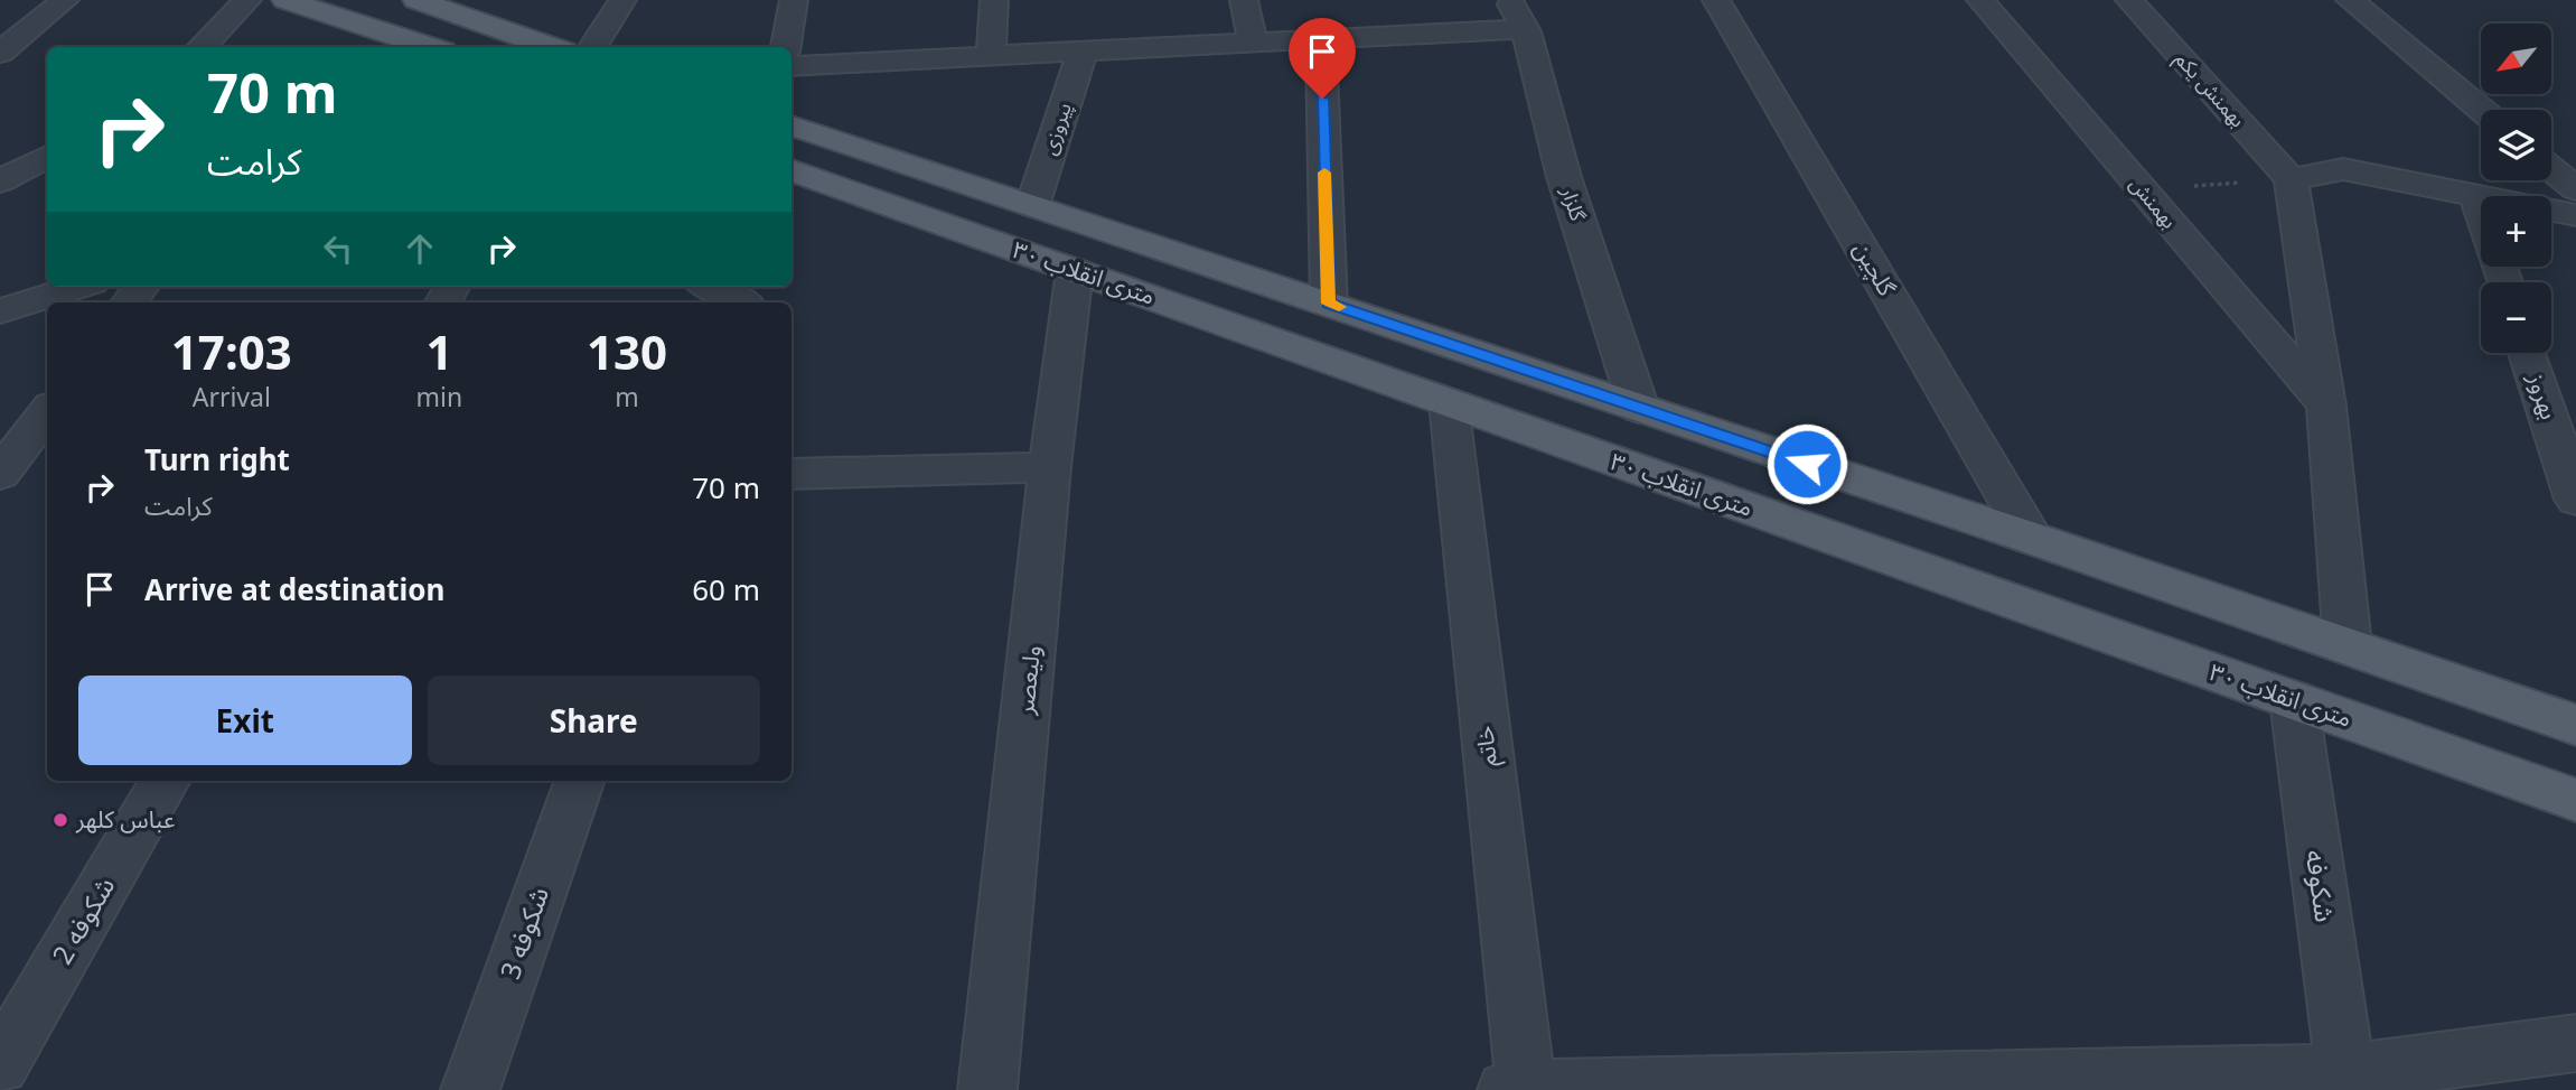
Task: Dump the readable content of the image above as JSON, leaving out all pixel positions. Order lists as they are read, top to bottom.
{
  "streets": {
    "main road": ["۳۰ متری انقلاب"],
    "street": [
      "بهمنش یکم",
      "پیروزی",
      "بهمنش",
      "گلزار",
      "گلچین",
      "بهروز",
      "ولیعصر",
      "خاتم",
      "شکوفه",
      "شکوفه 2",
      "شکوفه 3"
    ]
  },
  "crossings": [
    ["پیروزی", "۳۰ متری انقلاب"],
    ["گلزار", "۳۰ متری انقلاب"],
    ["گلچین", "۳۰ متری انقلاب"],
    ["۳۰ متری انقلاب", "ولیعصر"],
    ["۳۰ متری انقلاب", "خاتم"],
    ["۳۰ متری انقلاب", "شکوفه"]
  ],
  "places": ["عباس كلهر"],
  "north": "bottom left",
  "page": {
    "map_buttons": ["+", "−"],
    "turn": ["70 m", "کرامت"],
    "eta": [
      "17:03",
      "Arrival",
      "1",
      "min",
      "130",
      "m"
    ],
    "list": [
      {
        "name": "Turn right",
        "note": "کرامت",
        "value": "70 m"
      },
      {
        "name": "Arrive at destination",
        "value": "60 m"
      }
    ],
    "buttons": ["Exit", "Share"]
  }
}
